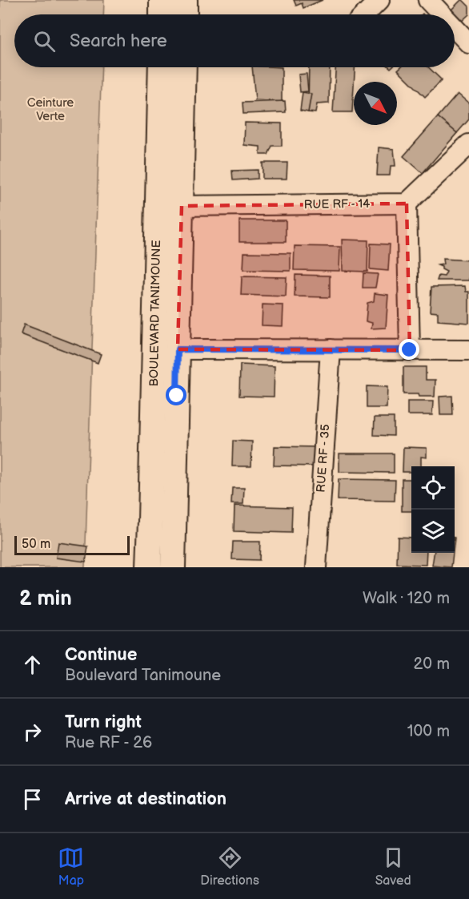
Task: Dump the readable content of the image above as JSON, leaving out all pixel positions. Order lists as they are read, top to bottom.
{
  "streets": {
    "main road": ["BOULEVARD TANIMOUNE"],
    "street": ["RUE RF - 14", "RUE RF - 35"]
  },
  "crossings": [
    ["RUE RF - 14", "BOULEVARD TANIMOUNE"]
  ],
  "parks": ["Ceinture Verte"],
  "scale_bar": "50 m",
  "north": "bottom right",
  "page": {
    "search": "Search here",
    "scale": "50 m",
    "heading": ["2 min", "Walk · 120 m"],
    "list": [
      ["Continue", "Boulevard Tanimoune", "20 m"],
      ["Turn right", "Rue RF - 26", "100 m"],
      "Arrive at destination"
    ],
    "nav": ["Map", "Directions", "Saved"]
  }
}
